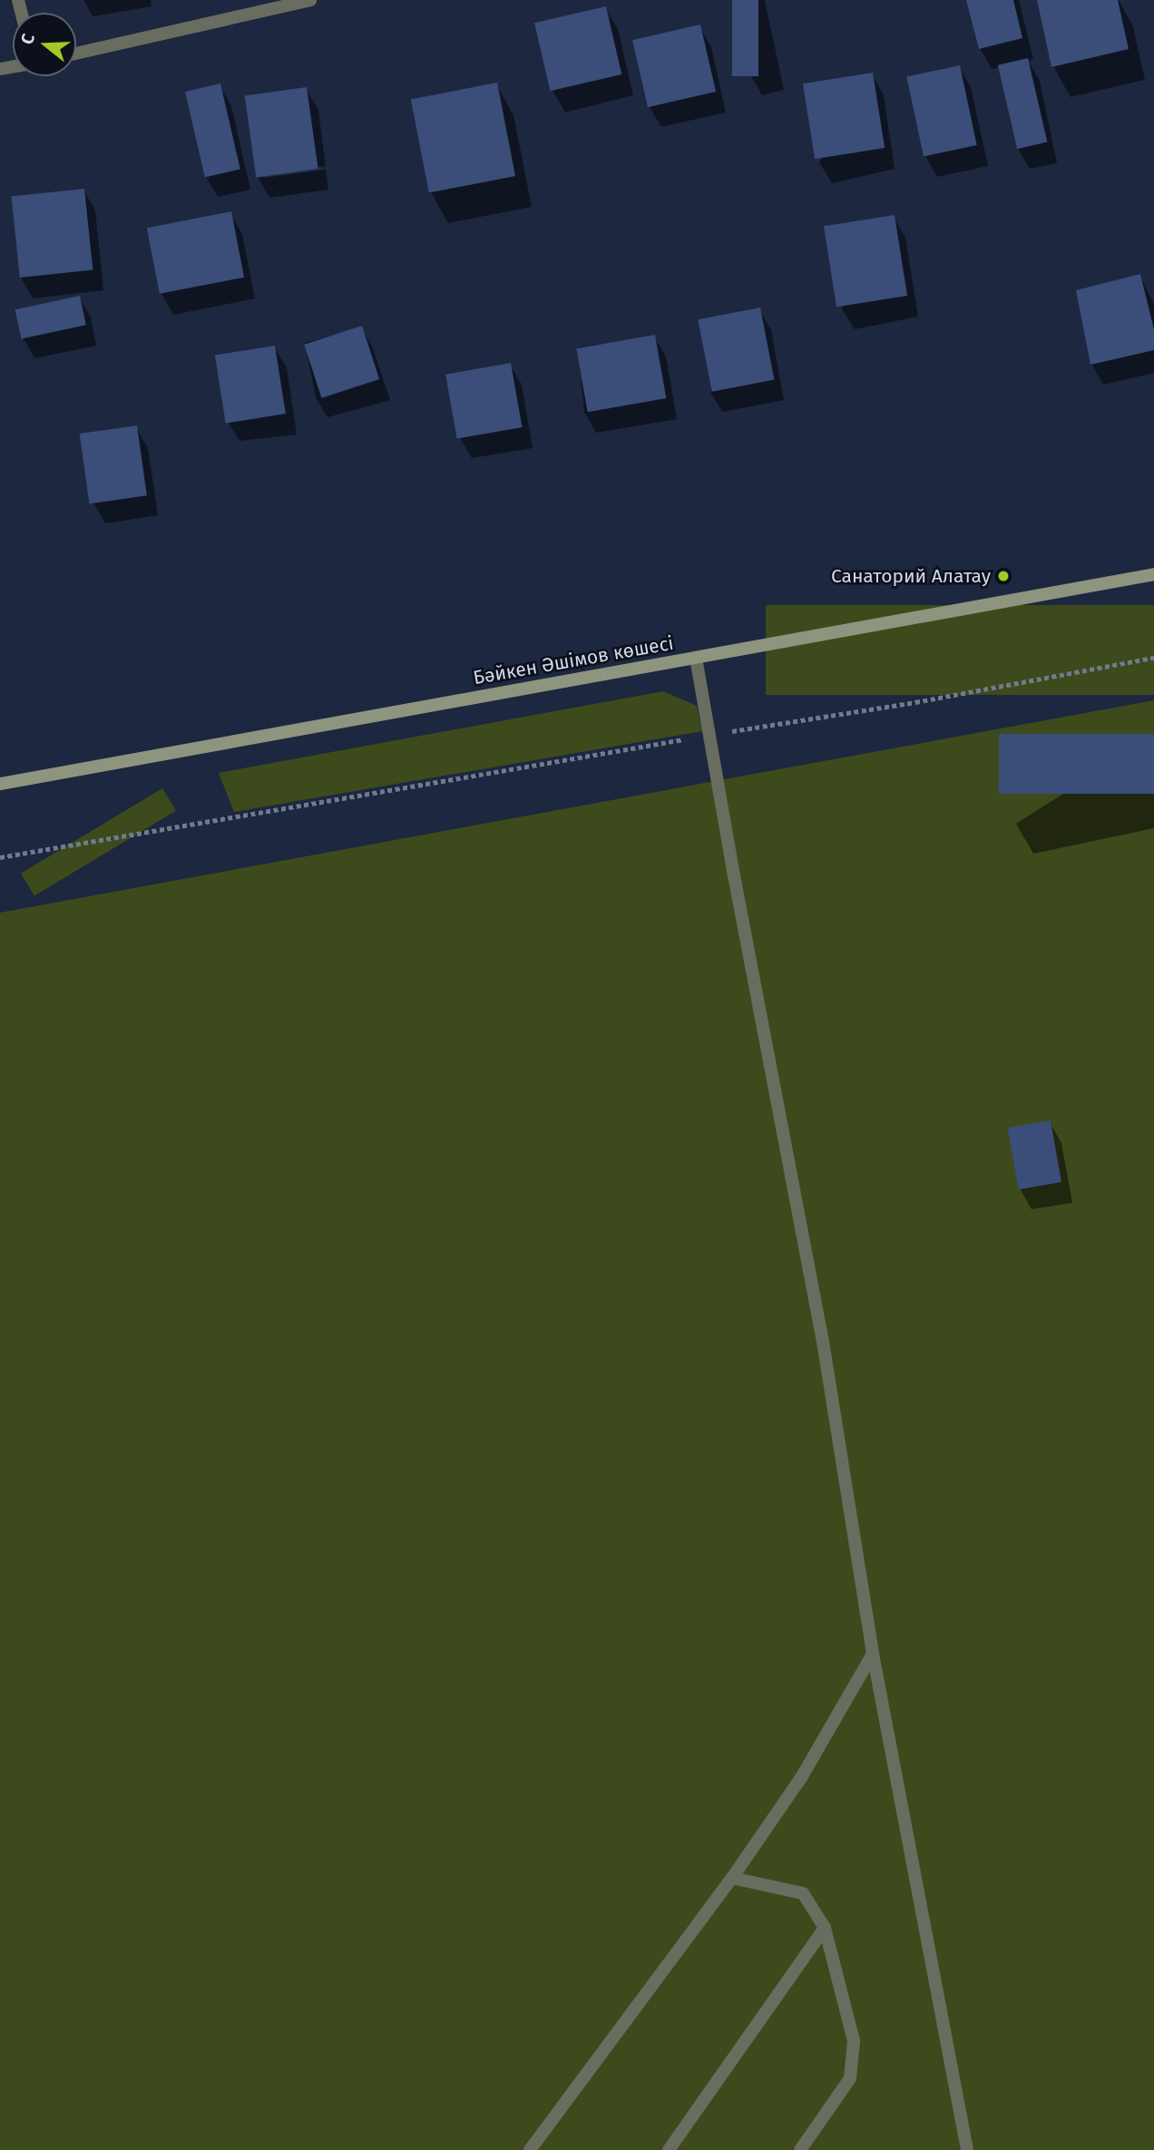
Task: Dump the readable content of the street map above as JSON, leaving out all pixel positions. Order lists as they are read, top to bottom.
{
  "streets": {
    "main road": ["Бәйкен Әшімов көшесі"]
  },
  "places": ["Санаторий Алатау"],
  "north": "left"
}
